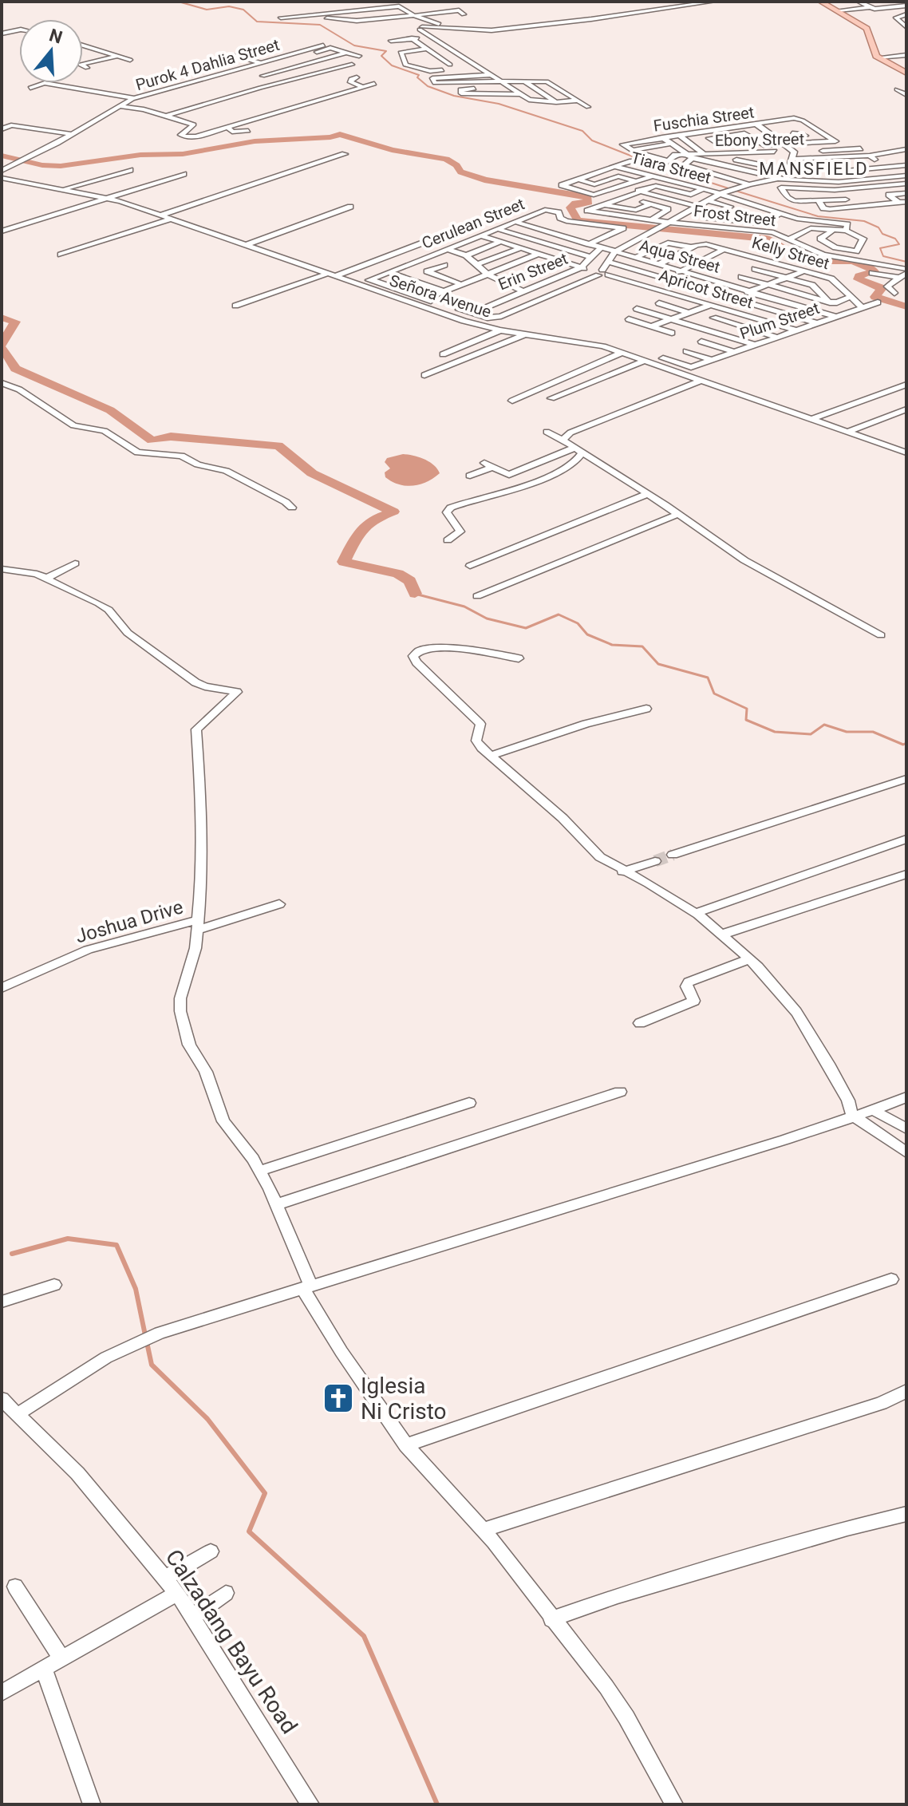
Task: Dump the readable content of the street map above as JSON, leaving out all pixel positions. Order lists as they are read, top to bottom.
{
  "streets": {
    "street": [
      "Purok 4 Dahlia Street",
      "Fuschia Street",
      "Ebony Street",
      "Tiara Street",
      "Frost Street",
      "Cerulean Street",
      "Kelly Street",
      "Aqua Street",
      "Erin Street",
      "Apricot Street",
      "Señora Avenue",
      "Plum Street",
      "Joshua Drive",
      "Calzadang Bayu Road"
    ]
  },
  "crossings": [
    ["Cerulean Street", "Aqua Street"],
    ["Cerulean Street", "Apricot Street"],
    ["Kelly Street", "Plum Street"],
    ["Aqua Street", "Erin Street"],
    ["Aqua Street", "Plum Street"],
    ["Erin Street", "Apricot Street"],
    ["Apricot Street", "Plum Street"]
  ],
  "districts": ["MANSFIELD"],
  "places": {
    "church": ["Iglesia Ni Cristo"]
  },
  "north": "top"
}
